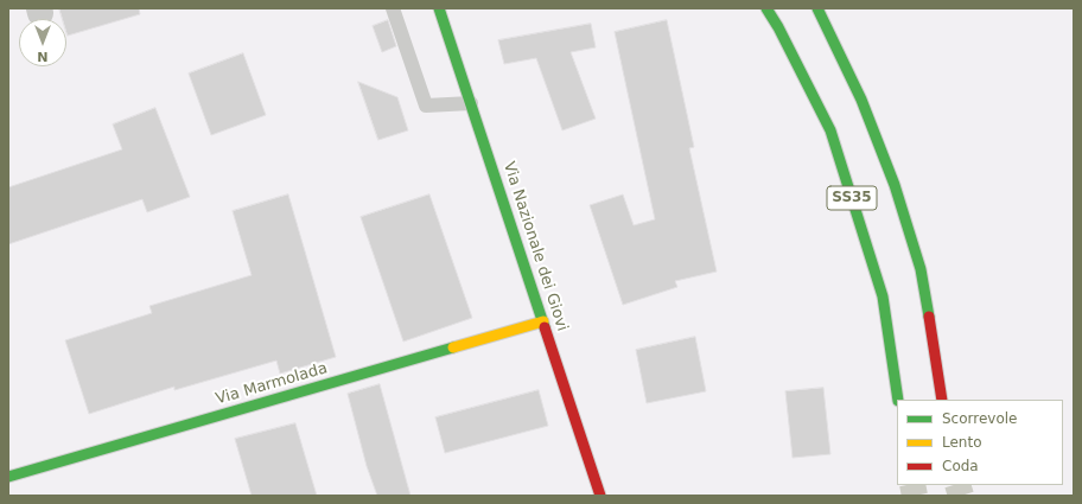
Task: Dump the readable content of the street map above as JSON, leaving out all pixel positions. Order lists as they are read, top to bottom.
{
  "streets": {
    "main road": ["SS35", "Via Nazionale dei Giovi", "Via Marmolada"]
  },
  "crossings": [
    ["Via Nazionale dei Giovi", "Via Marmolada"]
  ],
  "legend": ["Scorrevole", "Lento", "Coda"],
  "north": "bottom"
}
